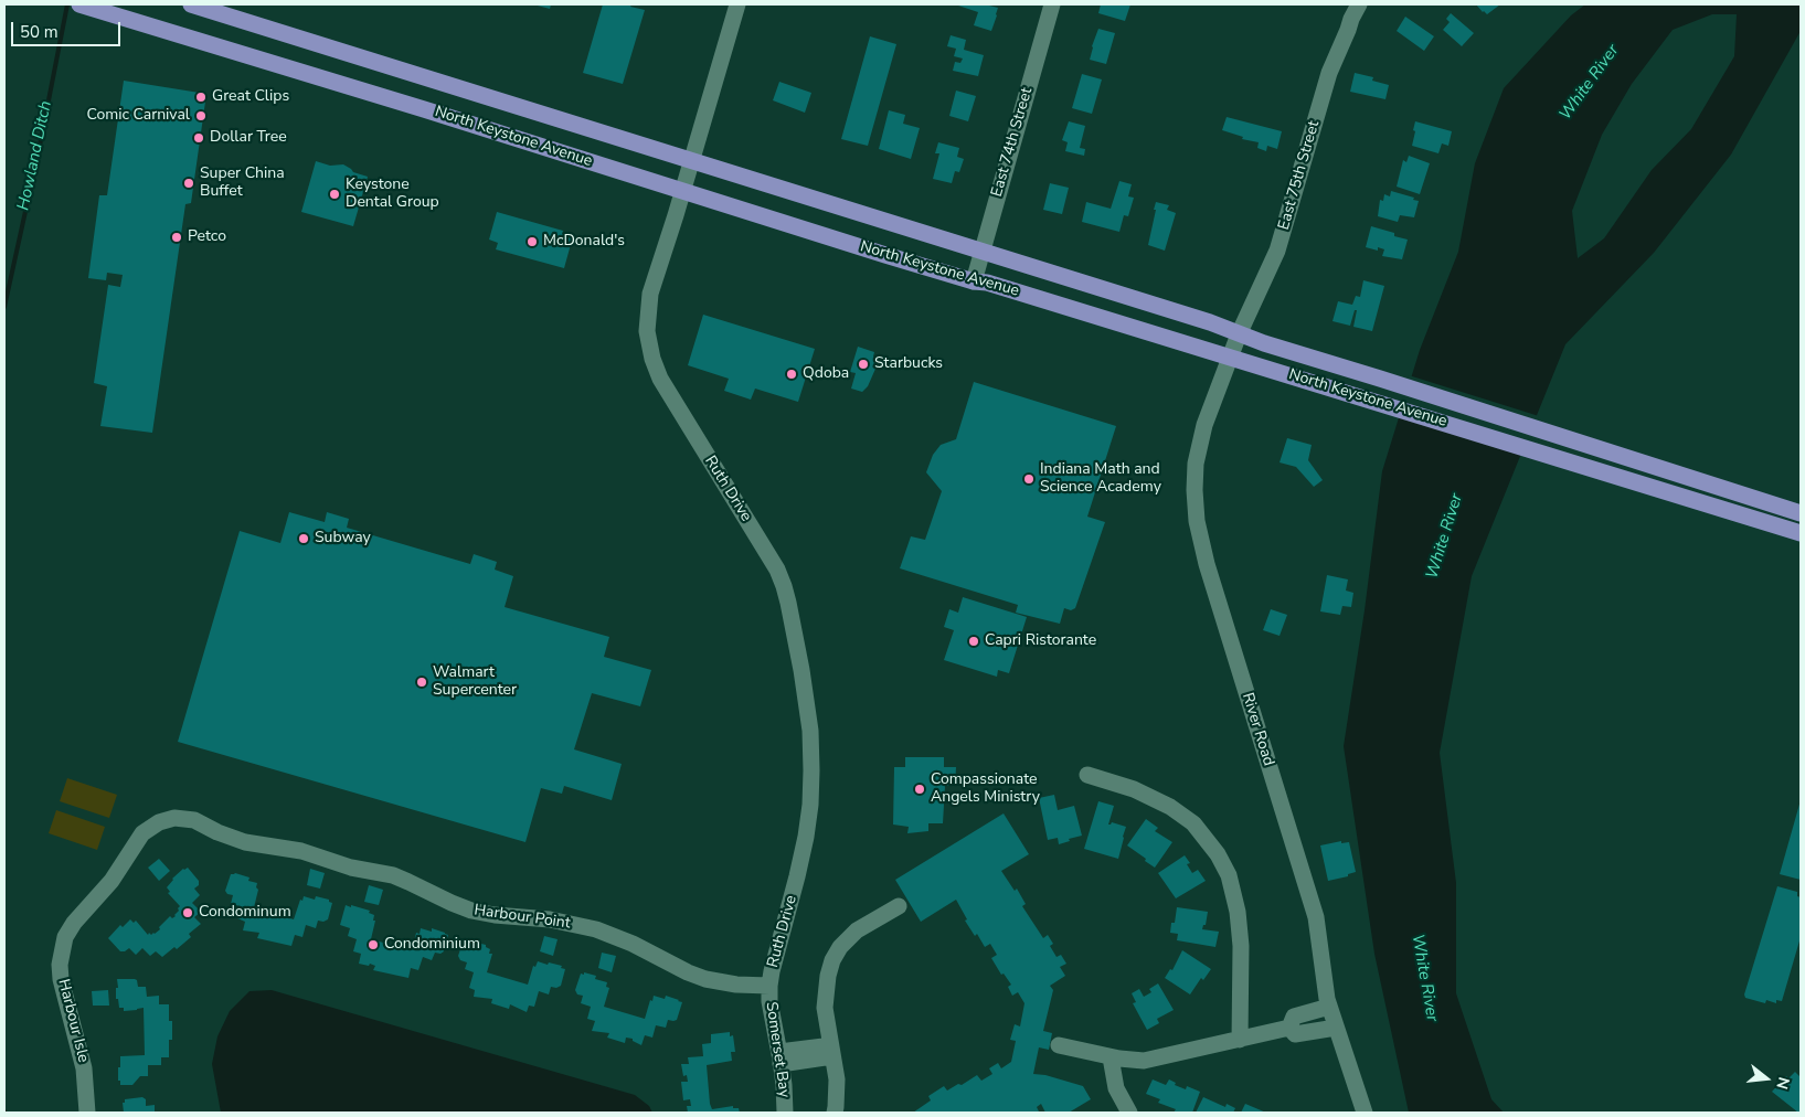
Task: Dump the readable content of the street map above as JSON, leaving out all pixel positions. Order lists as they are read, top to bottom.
{
  "streets": {
    "main road": ["North Keystone Avenue"],
    "street": [
      "East 74th Street",
      "East 75th Street",
      "Ruth Drive",
      "River Road",
      "Harbour Point",
      "Harbour Isle",
      "Somerset Bay"
    ]
  },
  "crossings": [
    ["North Keystone Avenue", "East 74th Street"],
    ["North Keystone Avenue", "East 75th Street"],
    ["North Keystone Avenue", "Ruth Drive"],
    ["North Keystone Avenue", "River Road"],
    ["East 75th Street", "River Road"],
    ["Ruth Drive", "Harbour Point"],
    ["Ruth Drive", "Somerset Bay"],
    ["Harbour Point", "Harbour Isle"],
    ["Harbour Point", "Somerset Bay"]
  ],
  "water": ["White River", "Howland Ditch"],
  "places": [
    "Great Clips",
    "Comic Carnival",
    "Dollar Tree",
    "Super China Buffet",
    "Keystone Dental Group",
    "Petco",
    "McDonald's",
    "Starbucks",
    "Qdoba",
    "Indiana Math and Science Academy",
    "Subway",
    "Capri Ristorante",
    "Walmart Supercenter",
    "Compassionate Angels Ministry",
    "Condominum",
    "Condominium"
  ],
  "scale_bar": "50 m",
  "north": "right"
}
